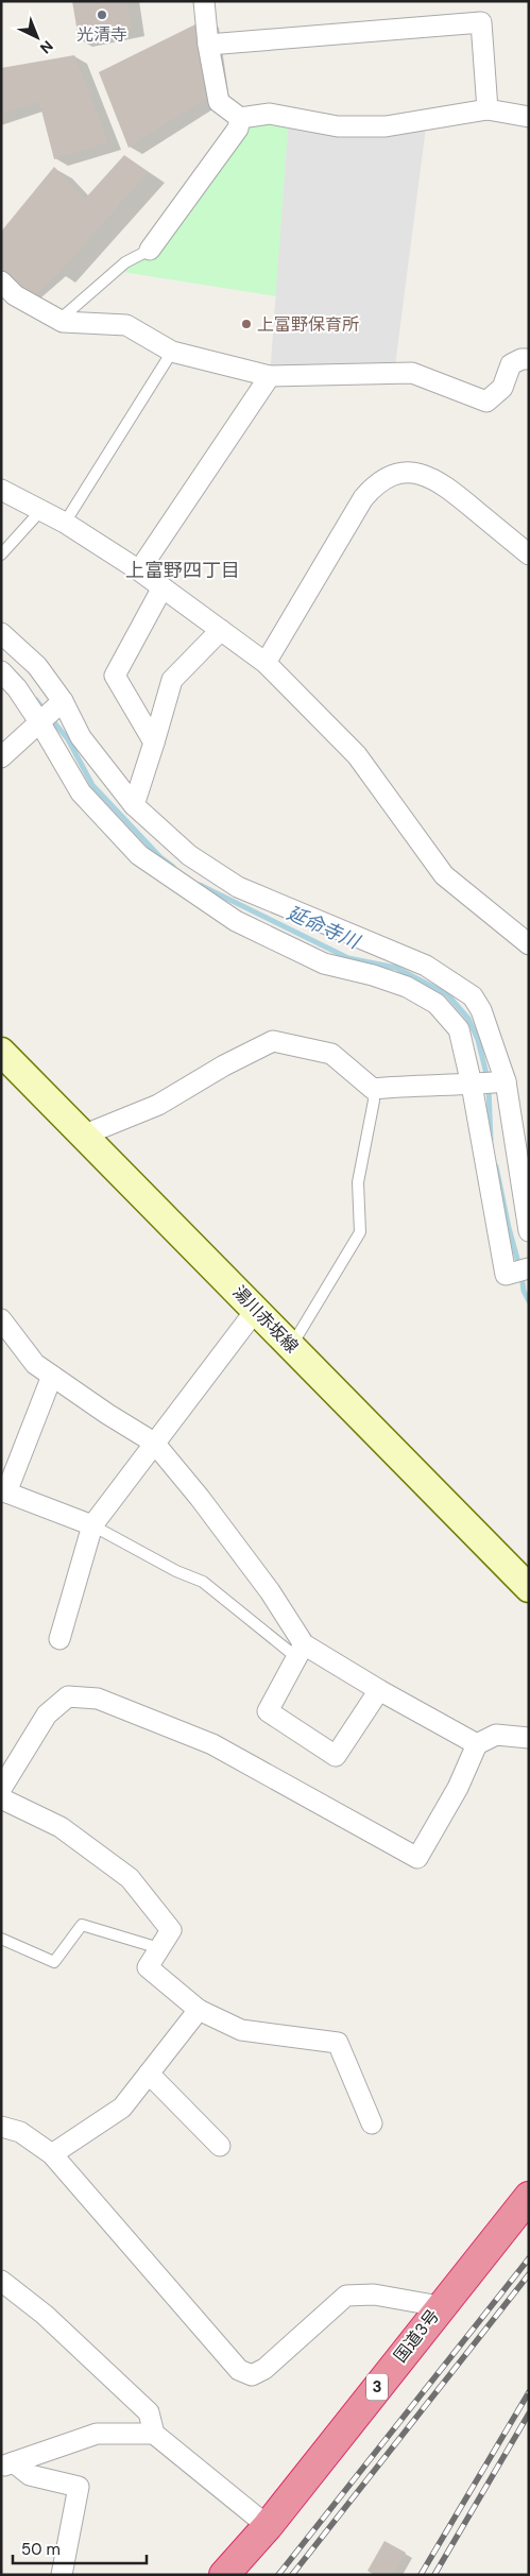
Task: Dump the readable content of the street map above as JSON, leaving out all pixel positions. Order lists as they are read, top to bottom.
{
  "streets": {
    "highway": ["国道3号", "3"],
    "main road": ["湯川赤坂線"]
  },
  "districts": ["上富野四丁目"],
  "water": ["延命寺川"],
  "places": ["光清寺", "上富野保育所"],
  "scale_bar": "50 m",
  "north": "bottom right"
}
